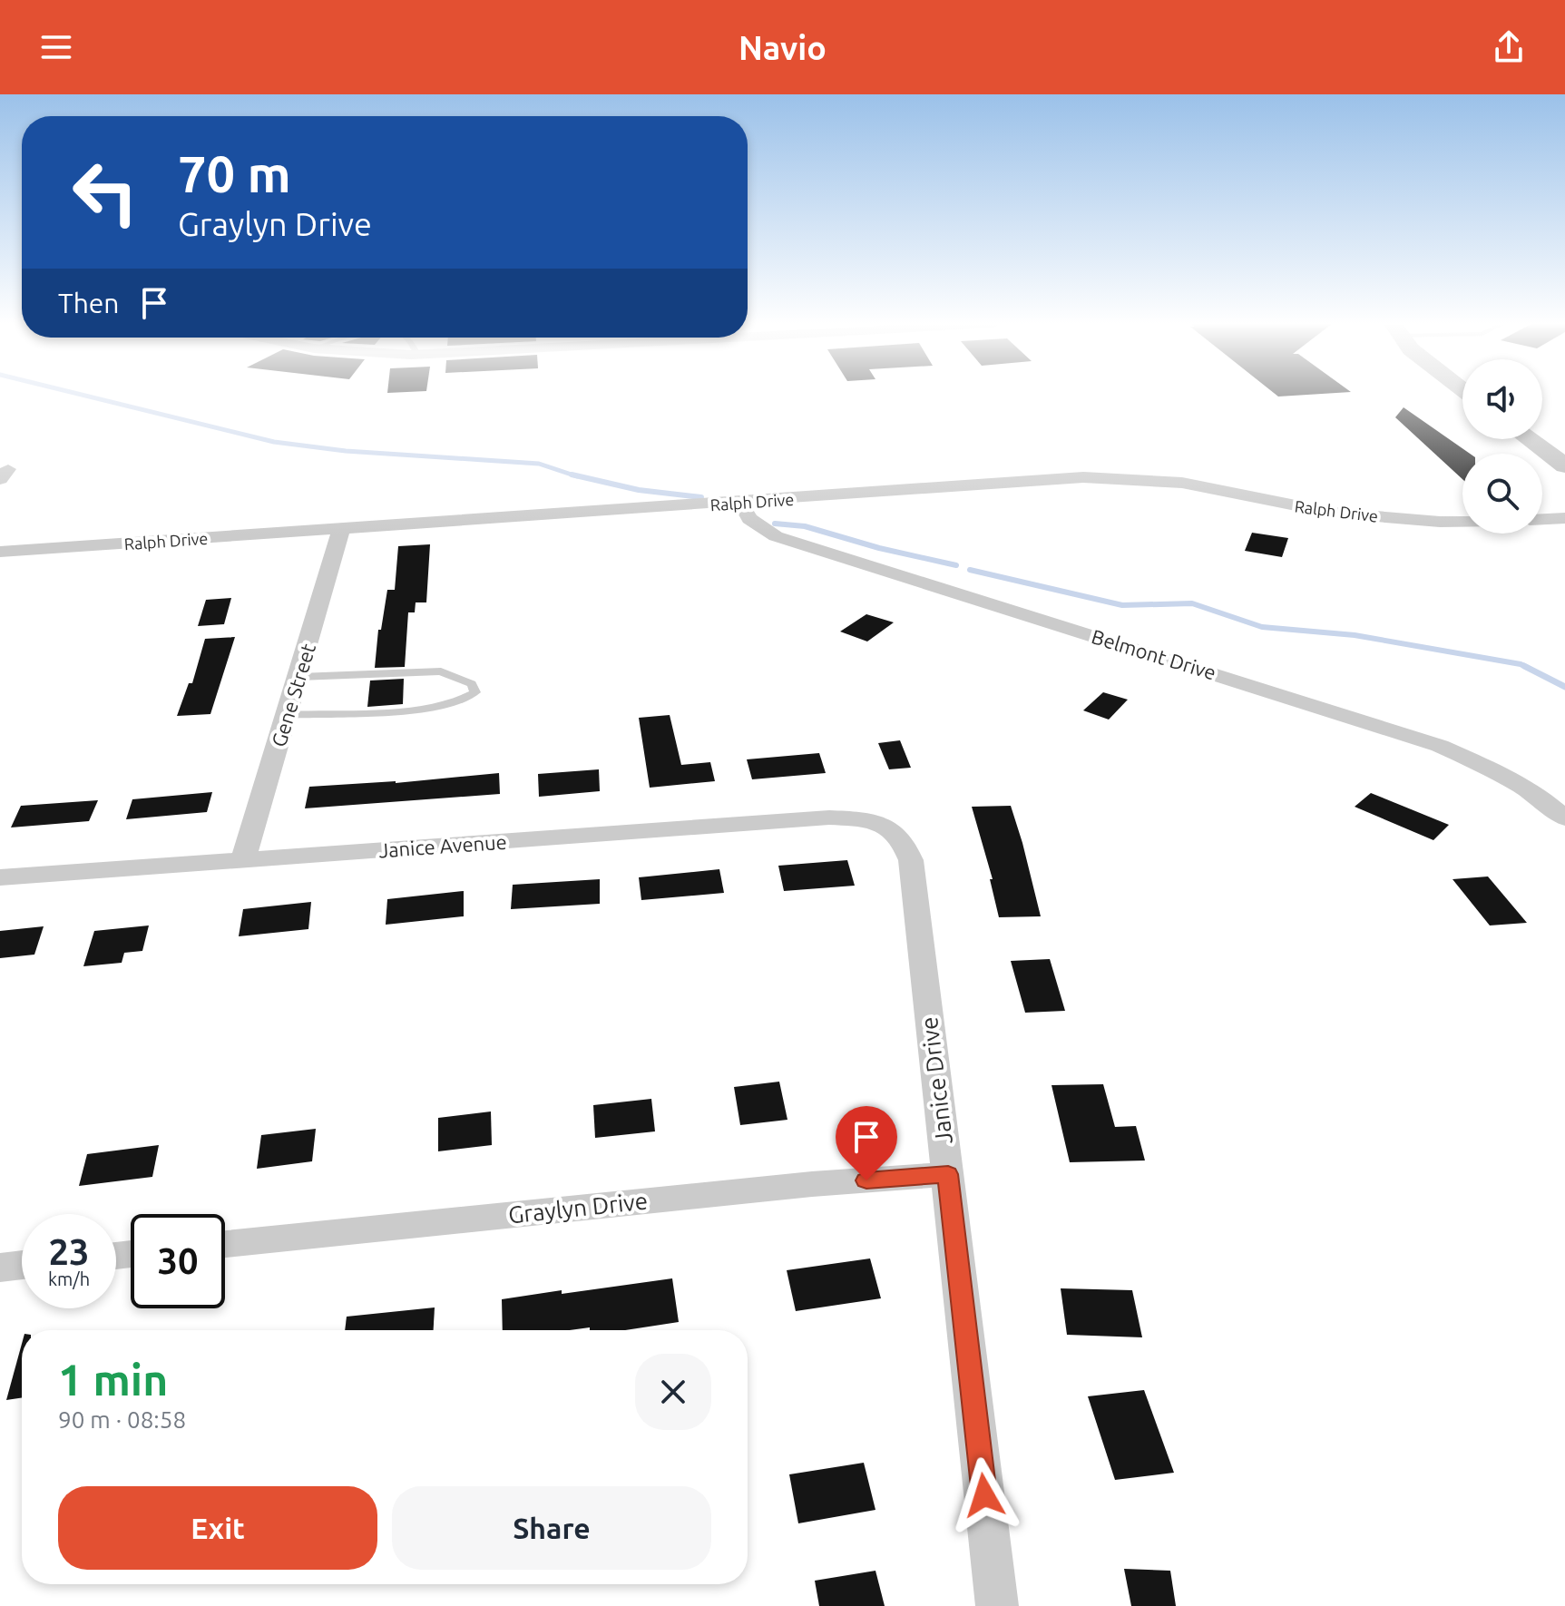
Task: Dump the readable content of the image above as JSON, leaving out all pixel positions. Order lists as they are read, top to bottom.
{
  "streets": {
    "street": [
      "Ralph Drive",
      "Belmont Drive",
      "Gene Street",
      "Janice Avenue",
      "Janice Drive",
      "Graylyn Drive"
    ]
  },
  "crossings": [
    ["Ralph Drive", "Belmont Drive"],
    ["Ralph Drive", "Gene Street"],
    ["Gene Street", "Janice Avenue"],
    ["Janice Avenue", "Janice Drive"],
    ["Janice Drive", "Graylyn Drive"]
  ],
  "page": {
    "header": "Navio",
    "turn": ["70 m", "Graylyn Drive"],
    "then": "Then",
    "speed": "23 km/h",
    "limit": "30",
    "heading": ["1 min", "90 m · 08:58"],
    "buttons": ["Exit", "Share"]
  }
}
